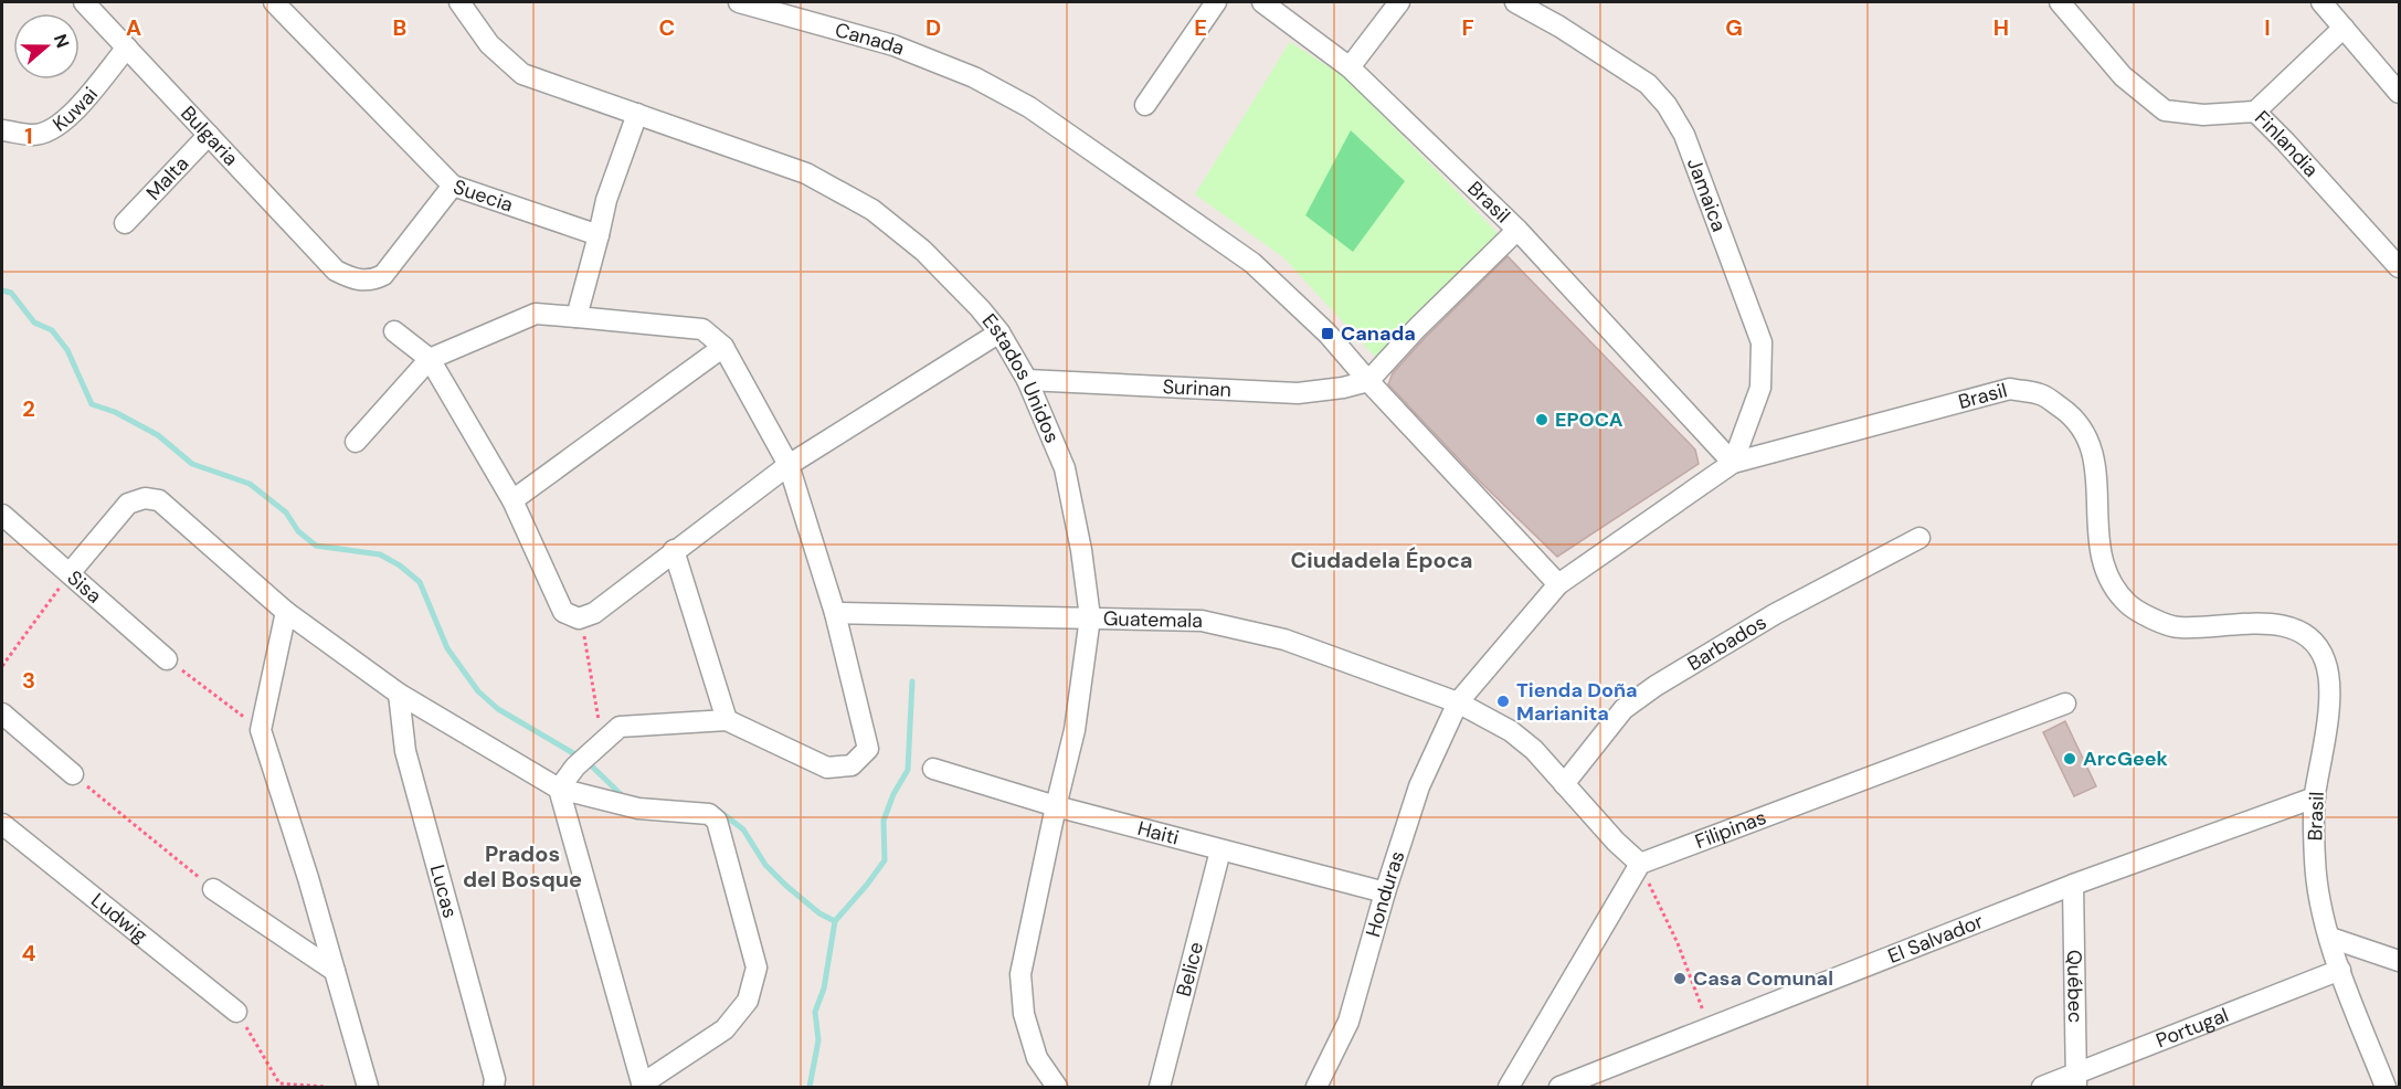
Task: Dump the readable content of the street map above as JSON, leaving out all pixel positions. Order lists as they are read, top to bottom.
{
  "streets": {
    "street": [
      "Canada",
      "Kuwai",
      "Bulgaria",
      "Finlandia",
      "Malta",
      "Suecia",
      "Jamaica",
      "Brasil",
      "Estados Unidos",
      "Surinan",
      "Sisa",
      "Guatemala",
      "Barbados",
      "Filipinas",
      "Haiti",
      "Lucas",
      "Honduras",
      "Ludwig",
      "El Salvador",
      "Belice",
      "Québec",
      "Portugal"
    ]
  },
  "crossings": [
    ["Canada", "Surinan"],
    ["Canada", "Honduras"],
    ["Kuwai", "Bulgaria"],
    ["Bulgaria", "Malta"],
    ["Bulgaria", "Suecia"],
    ["Jamaica", "Brasil"],
    ["Jamaica", "Honduras"],
    ["Brasil", "Honduras"],
    ["Brasil", "El Salvador"],
    ["Brasil", "Portugal"],
    ["Estados Unidos", "Surinan"],
    ["Estados Unidos", "Guatemala"],
    ["Estados Unidos", "Haiti"],
    ["Guatemala", "Barbados"],
    ["Guatemala", "Filipinas"],
    ["Guatemala", "Honduras"],
    ["Haiti", "Honduras"],
    ["Haiti", "Belice"],
    ["El Salvador", "Québec"],
    ["Québec", "Portugal"]
  ],
  "districts": ["Ciudadela Época", "Prados del Bosque"],
  "places": {
    "transit": ["Canada"],
    "other": [
      "EPOCA",
      "Tienda Doña Marianita",
      "ArcGeek",
      "Casa Comunal"
    ]
  },
  "north": "right",
  "grid": {
    "columns": [
      "A",
      "B",
      "C",
      "D",
      "E",
      "F",
      "G",
      "H",
      "I"
    ],
    "rows": [
      "1",
      "2",
      "3",
      "4"
    ]
  }
}
